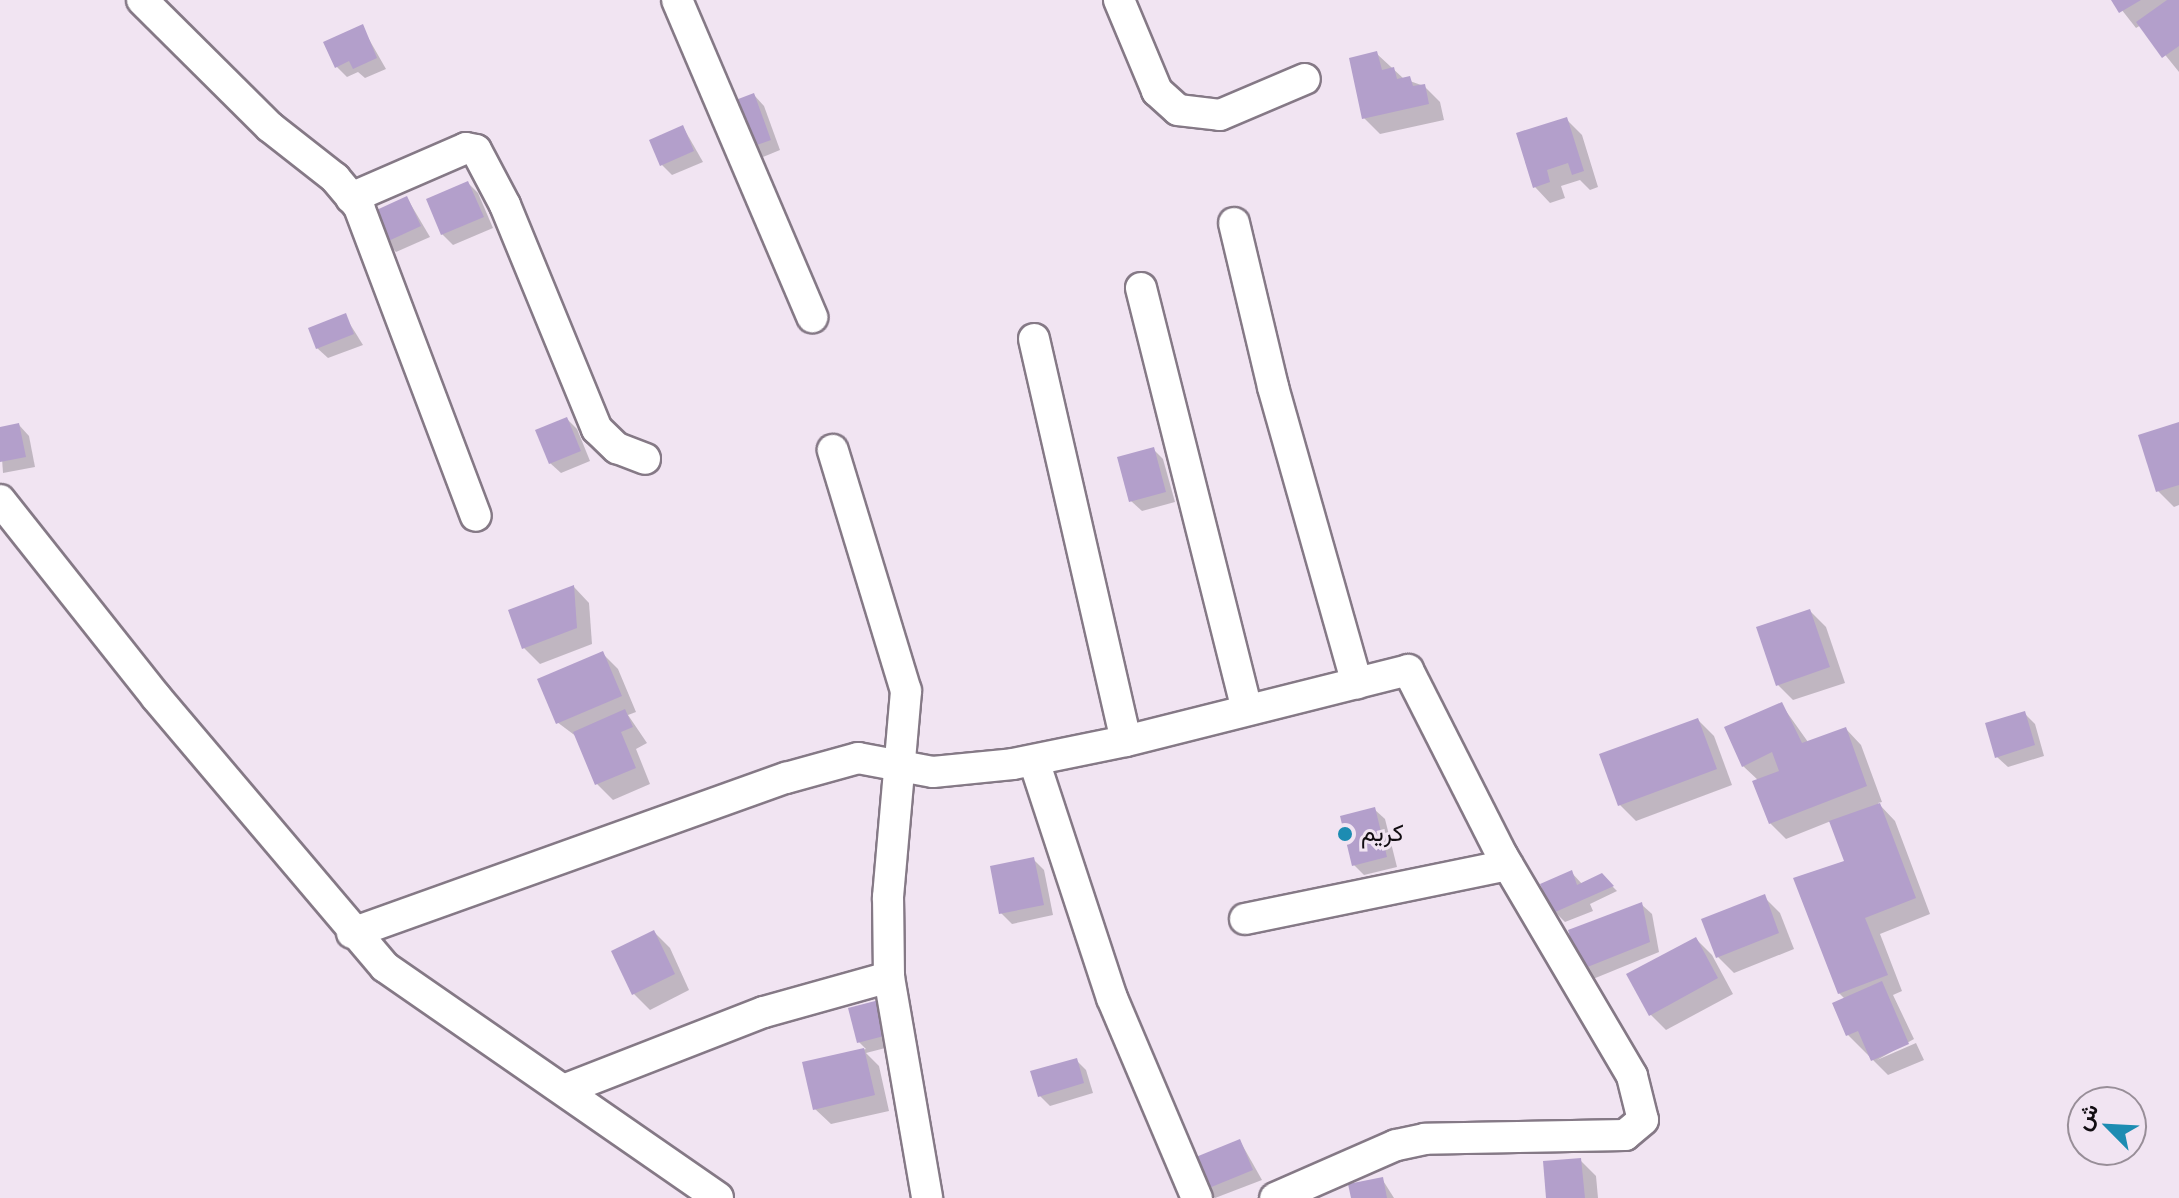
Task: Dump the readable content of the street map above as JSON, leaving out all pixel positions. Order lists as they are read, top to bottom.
{
  "places": ["كريم"],
  "north": "top left"
}
